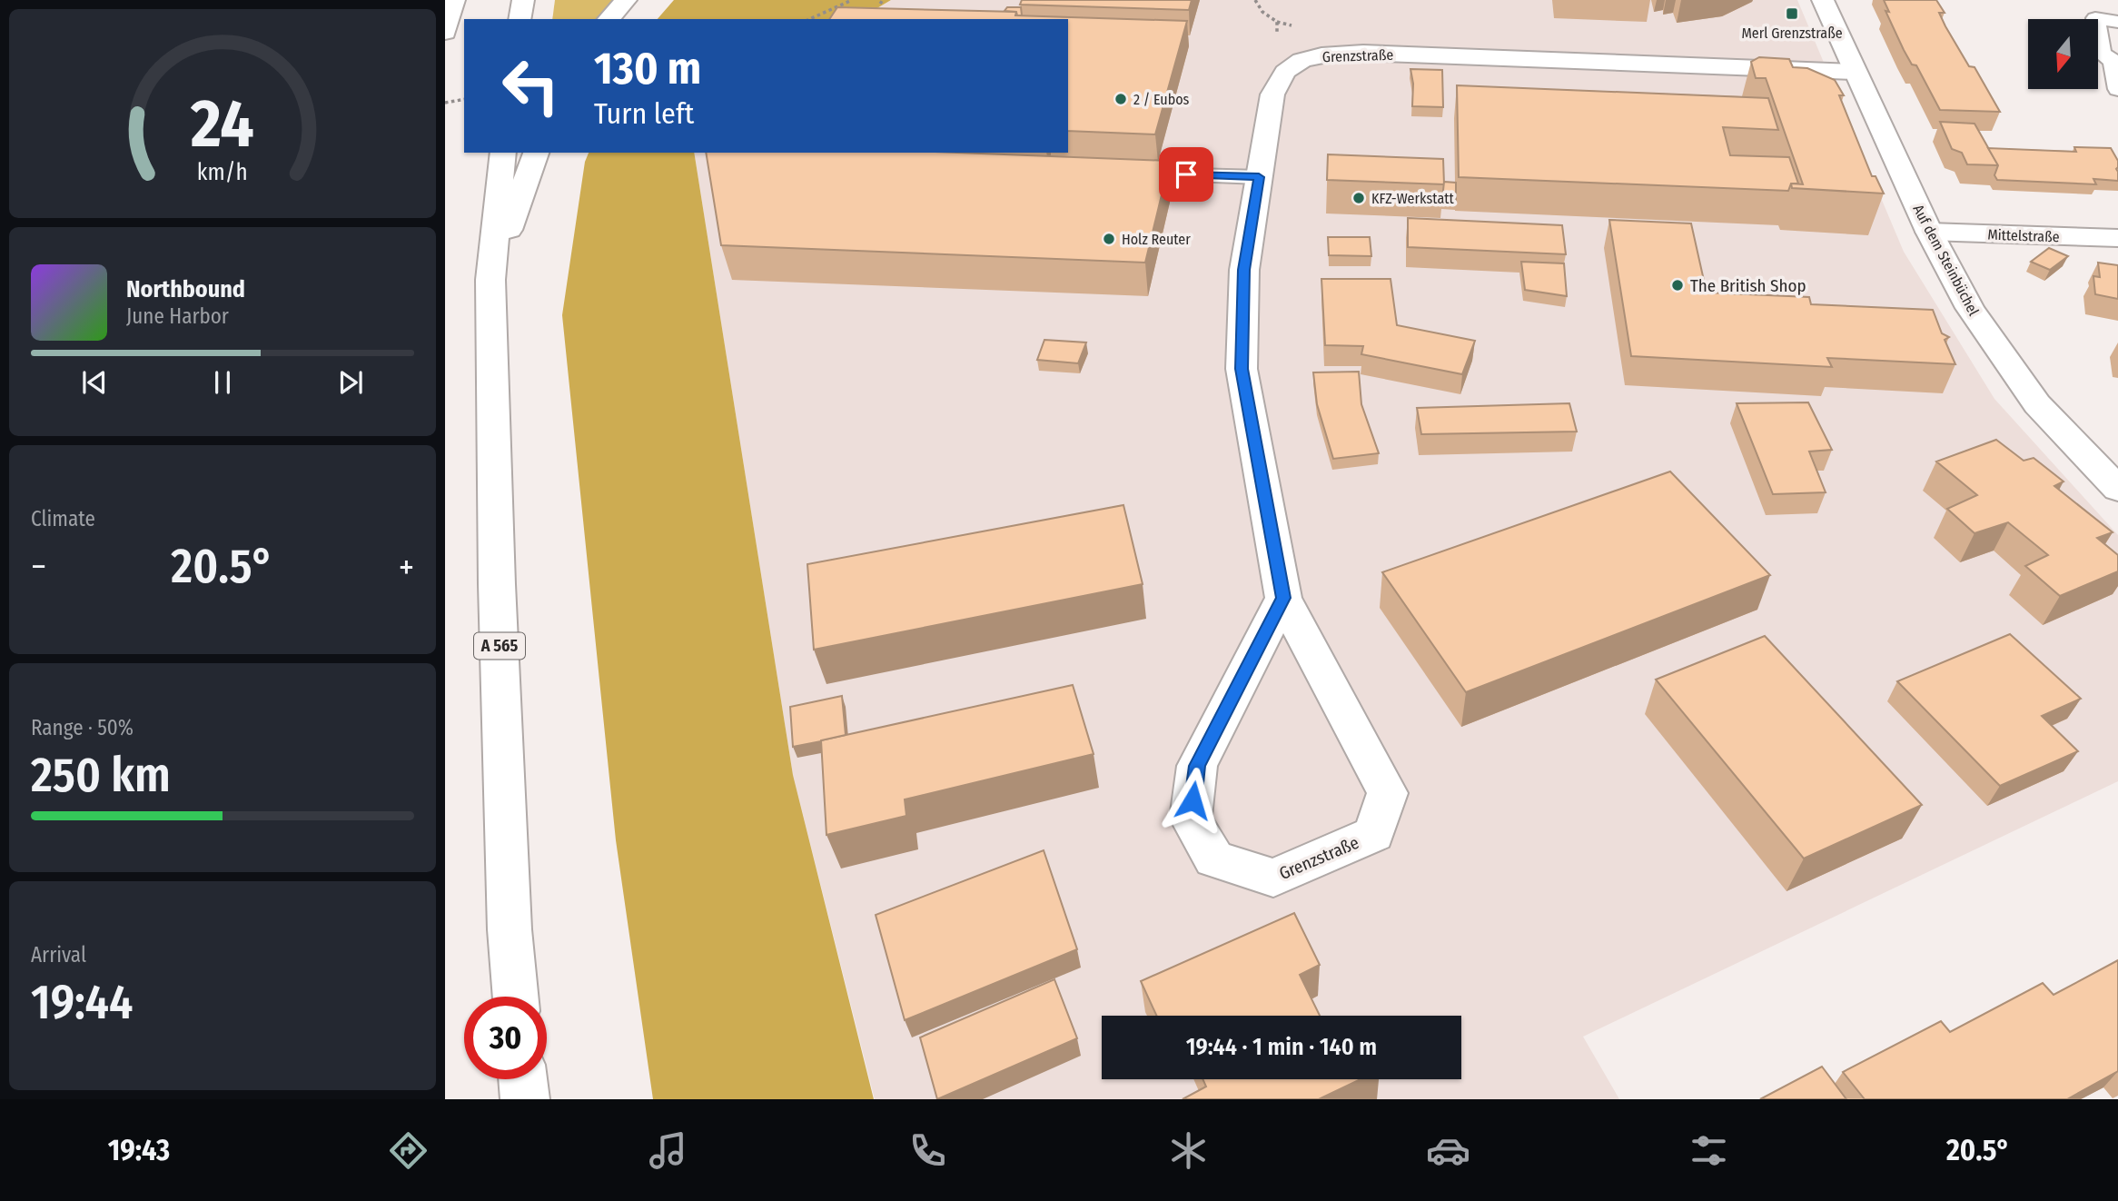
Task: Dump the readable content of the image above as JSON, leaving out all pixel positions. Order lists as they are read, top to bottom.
{
  "streets": {
    "main road": [
      "Grenzstraße",
      "Mittelstraße",
      "Auf dem Steinbüchel",
      "A 565"
    ]
  },
  "crossings": [
    ["Grenzstraße", "Auf dem Steinbüchel"],
    ["Mittelstraße", "Auf dem Steinbüchel"]
  ],
  "places": {
    "transit": ["Merl Grenzstraße"],
    "other": [
      "2 / Eubos",
      "KFZ-Werkstatt",
      "Holz Reuter",
      "The British Shop"
    ]
  },
  "north": "bottom",
  "page": {
    "turn": ["130 m", "Turn left"],
    "song": ["Northbound", "June Harbor"],
    "tile": [
      "Climate",
      ["Range · 50%", "250 km"],
      ["Arrival", "19:44"]
    ],
    "heat": ["−", "20.5°", "+"],
    "limit": "30",
    "trip": "19:44 · 1 min · 140 m",
    "tabs": ["19:43", "20.5°"],
    "gauge": ["24", "km/h"]
  }
}
